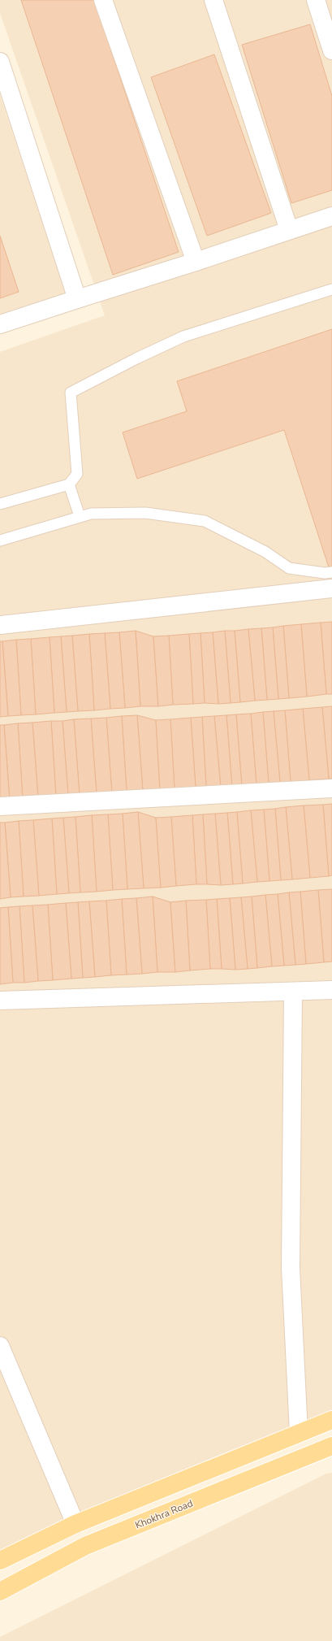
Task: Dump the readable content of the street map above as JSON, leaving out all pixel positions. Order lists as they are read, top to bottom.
{
  "streets": {
    "main road": ["Khokhra Road"]
  }
}
